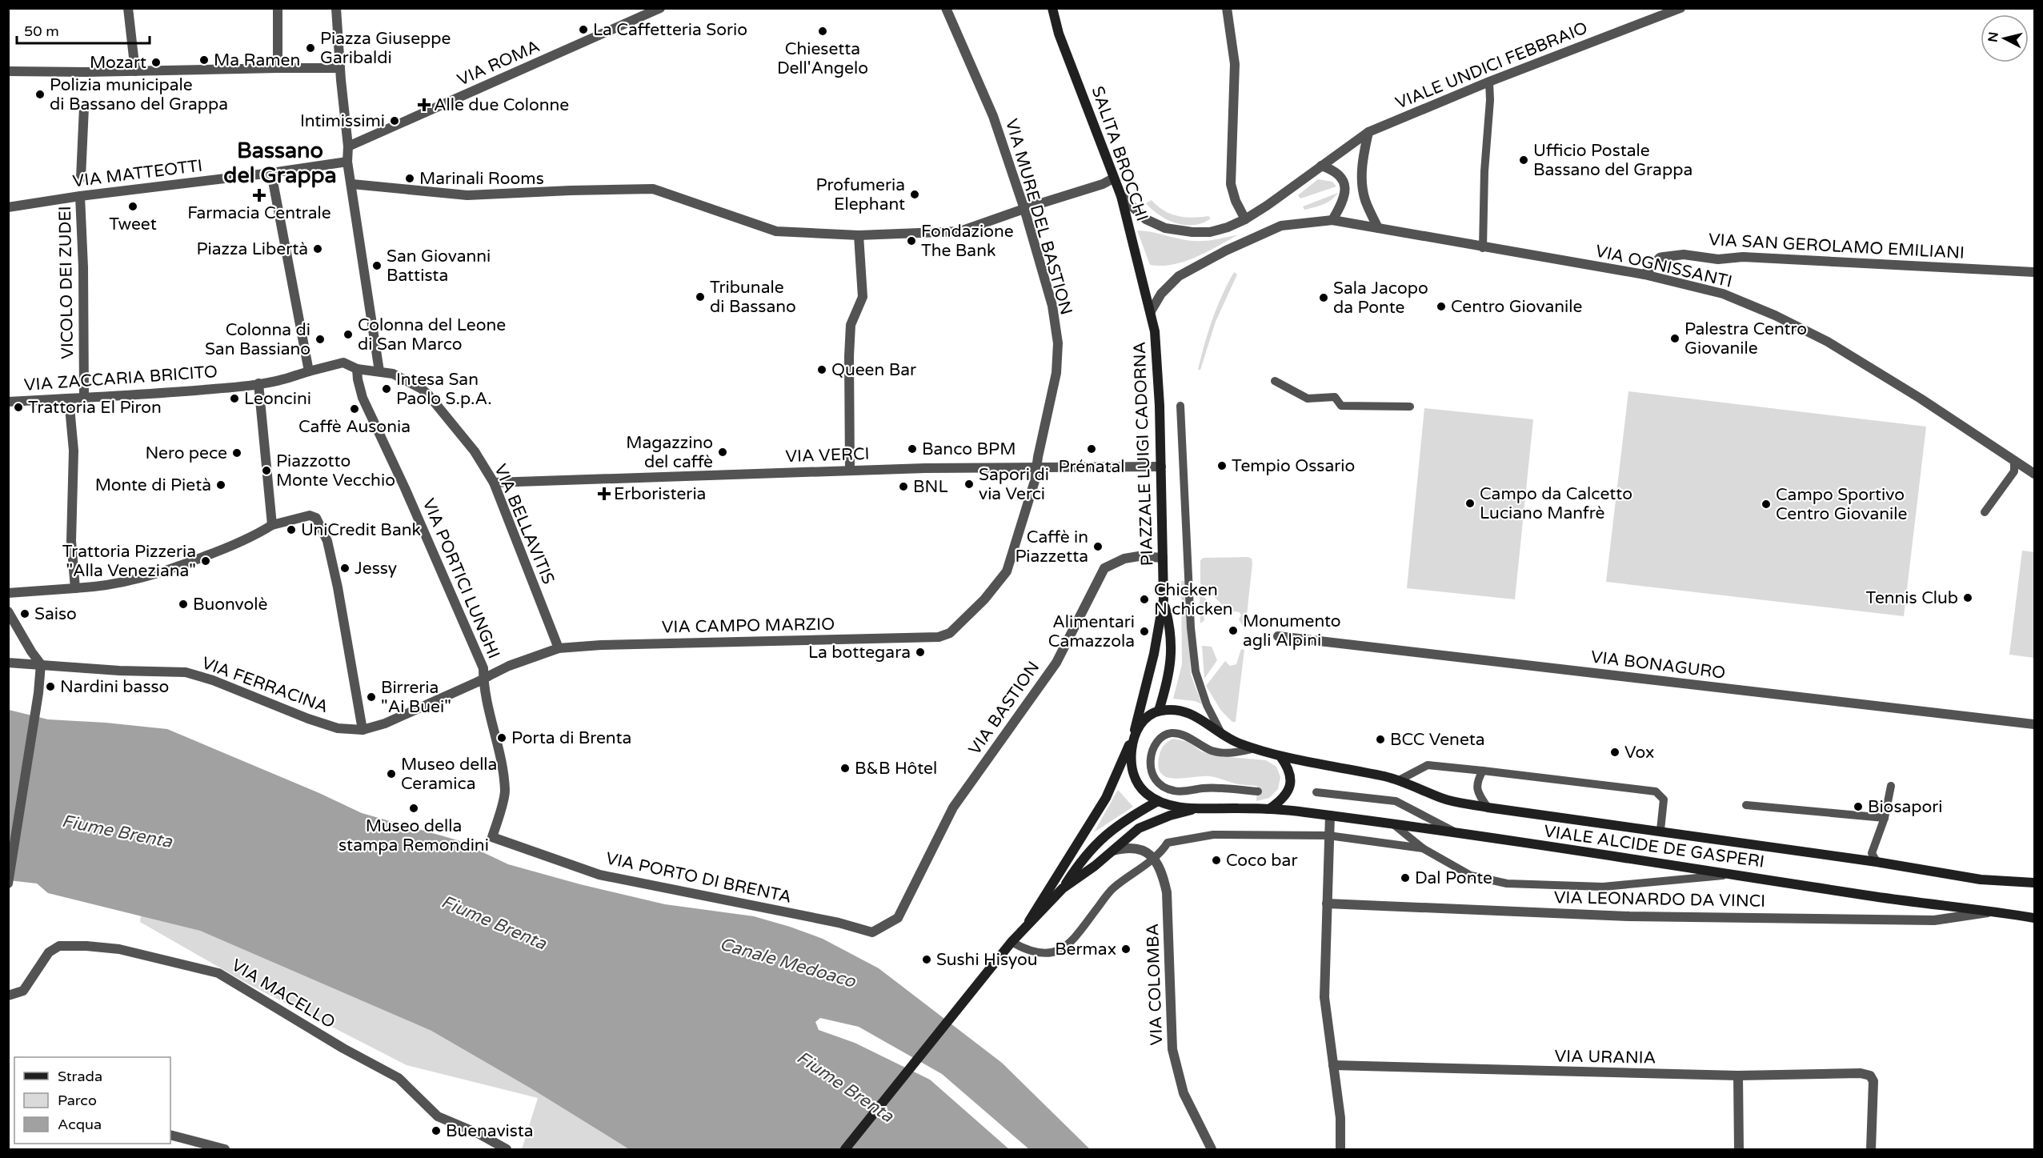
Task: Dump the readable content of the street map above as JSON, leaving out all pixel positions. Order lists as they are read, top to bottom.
{
  "streets": {
    "main road": ["SALITA BROCCHI", "PIAZZALE LUIGI CADORNA", "VIALE ALCIDE DE GASPERI"],
    "street": [
      "VIA ROMA",
      "VIALE UNDICI FEBBRAIO",
      "VIA MATTEOTTI",
      "VIA MURE DEL BASTION",
      "VIA SAN GEROLAMO EMILIANI",
      "VIA OGNISSANTI",
      "VICOLO DEI ZUDEI",
      "VIA ZACCARIA BRICITO",
      "VIA VERCI",
      "VIA BELLAVITIS",
      "VIA PORTICI LUNGHI",
      "VIA CAMPO MARZIO",
      "VIA BONAGURO",
      "VIA FERRACINA",
      "VIA BASTION",
      "VIA PORTO DI BRENTA",
      "VIA LEONARDO DA VINCI",
      "VIA COLOMBA",
      "VIA MACELLO",
      "VIA URANIA"
    ]
  },
  "crossings": [
    ["VIALE UNDICI FEBBRAIO", "SALITA BROCCHI"],
    ["SALITA BROCCHI", "VIA OGNISSANTI"],
    ["SALITA BROCCHI", "PIAZZALE LUIGI CADORNA"],
    ["VIA MATTEOTTI", "VICOLO DEI ZUDEI"],
    ["VIA MURE DEL BASTION", "VIA VERCI"],
    ["VIA MURE DEL BASTION", "VIA CAMPO MARZIO"],
    ["VIA SAN GEROLAMO EMILIANI", "VIA OGNISSANTI"],
    ["VIA OGNISSANTI", "PIAZZALE LUIGI CADORNA"],
    ["VICOLO DEI ZUDEI", "VIA ZACCARIA BRICITO"],
    ["PIAZZALE LUIGI CADORNA", "VIA VERCI"],
    ["PIAZZALE LUIGI CADORNA", "VIA BASTION"],
    ["PIAZZALE LUIGI CADORNA", "VIALE ALCIDE DE GASPERI"],
    ["VIA VERCI", "VIA BELLAVITIS"],
    ["VIA BELLAVITIS", "VIA CAMPO MARZIO"],
    ["VIA PORTICI LUNGHI", "VIA PORTO DI BRENTA"],
    ["VIA CAMPO MARZIO", "VIA FERRACINA"],
    ["VIA BASTION", "VIA PORTO DI BRENTA"],
    ["VIALE ALCIDE DE GASPERI", "VIA LEONARDO DA VINCI"]
  ],
  "districts": ["Bassano del Grappa"],
  "water": ["Fiume Brenta", "Canale Medoaco"],
  "places": {
    "other": [
      "La Caffetteria Sorio",
      "Chiesetta Dell'Angelo",
      "Piazza Giuseppe Garibaldi",
      "Ma Ramen",
      "Mozart",
      "Polizia municipale di Bassano del Grappa",
      "Intimissimi",
      "Ufficio Postale Bassano del Grappa",
      "Marinali Rooms",
      "Profumeria Elephant",
      "Tweet",
      "Fondazione The Bank",
      "Piazza Libertà",
      "San Giovanni Battista",
      "Tribunale di Bassano",
      "Sala Jacopo da Ponte",
      "Centro Giovanile",
      "Colonna del Leone di San Marco",
      "Palestra Centro Giovanile",
      "Colonna di San Bassiano",
      "Queen Bar",
      "Intesa San Paolo S.p.A.",
      "Leoncini",
      "Trattoria El Piron",
      "Caffè Ausonia",
      "Banco BPM",
      "Prénatal",
      "Magazzino del caffè",
      "Nero pece",
      "Tempio Ossario",
      "Piazzotto Monte Vecchio",
      "Sapori di via Verci",
      "Monte di Pietà",
      "BNL",
      "Campo da Calcetto Luciano Manfrè",
      "Campo Sportivo Centro Giovanile",
      "UniCredit Bank",
      "Caffè in Piazzetta",
      "Trattoria Pizzeria \"Alla Veneziana\"",
      "Jessy",
      "Tennis Club",
      "Chicken N chicken",
      "Buonvolè",
      "Saiso",
      "Monumento agli Alpini",
      "Alimentari Camazzola",
      "La bottegara",
      "Nardini basso",
      "Birreria \"Ai Buei\"",
      "Porta di Brenta",
      "BCC Veneta",
      "Vox",
      "B&B Hôtel",
      "Museo della Ceramica",
      "Biosapori",
      "Museo della stampa Remondini",
      "Coco bar",
      "Dal Ponte",
      "Bermax",
      "Sushi Hisyou",
      "Buenavista"
    ],
    "health": ["Alle due Colonne", "Farmacia Centrale", "Erboristeria"]
  },
  "legend": ["Strada", "Parco", "Acqua"],
  "scale_bar": "50 m",
  "north": "left"
}
